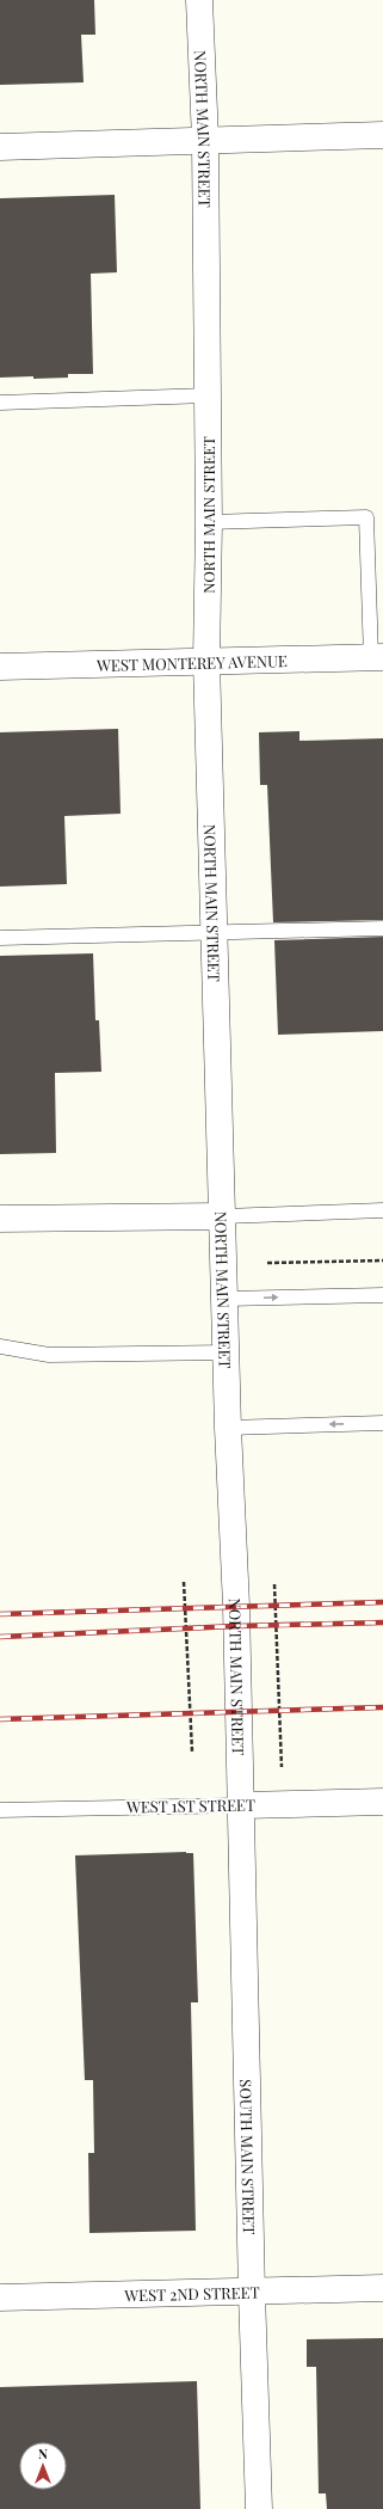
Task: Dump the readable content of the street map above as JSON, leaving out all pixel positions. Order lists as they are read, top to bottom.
{
  "streets": {
    "street": [
      "NORTH MAIN STREET",
      "WEST MONTEREY AVENUE",
      "WEST 1ST STREET",
      "SOUTH MAIN STREET",
      "WEST 2ND STREET"
    ]
  },
  "crossings": [
    ["NORTH MAIN STREET", "WEST MONTEREY AVENUE"],
    ["NORTH MAIN STREET", "WEST 1ST STREET"],
    ["NORTH MAIN STREET", "SOUTH MAIN STREET"],
    ["WEST 1ST STREET", "SOUTH MAIN STREET"],
    ["SOUTH MAIN STREET", "WEST 2ND STREET"]
  ],
  "north": "top"
}
